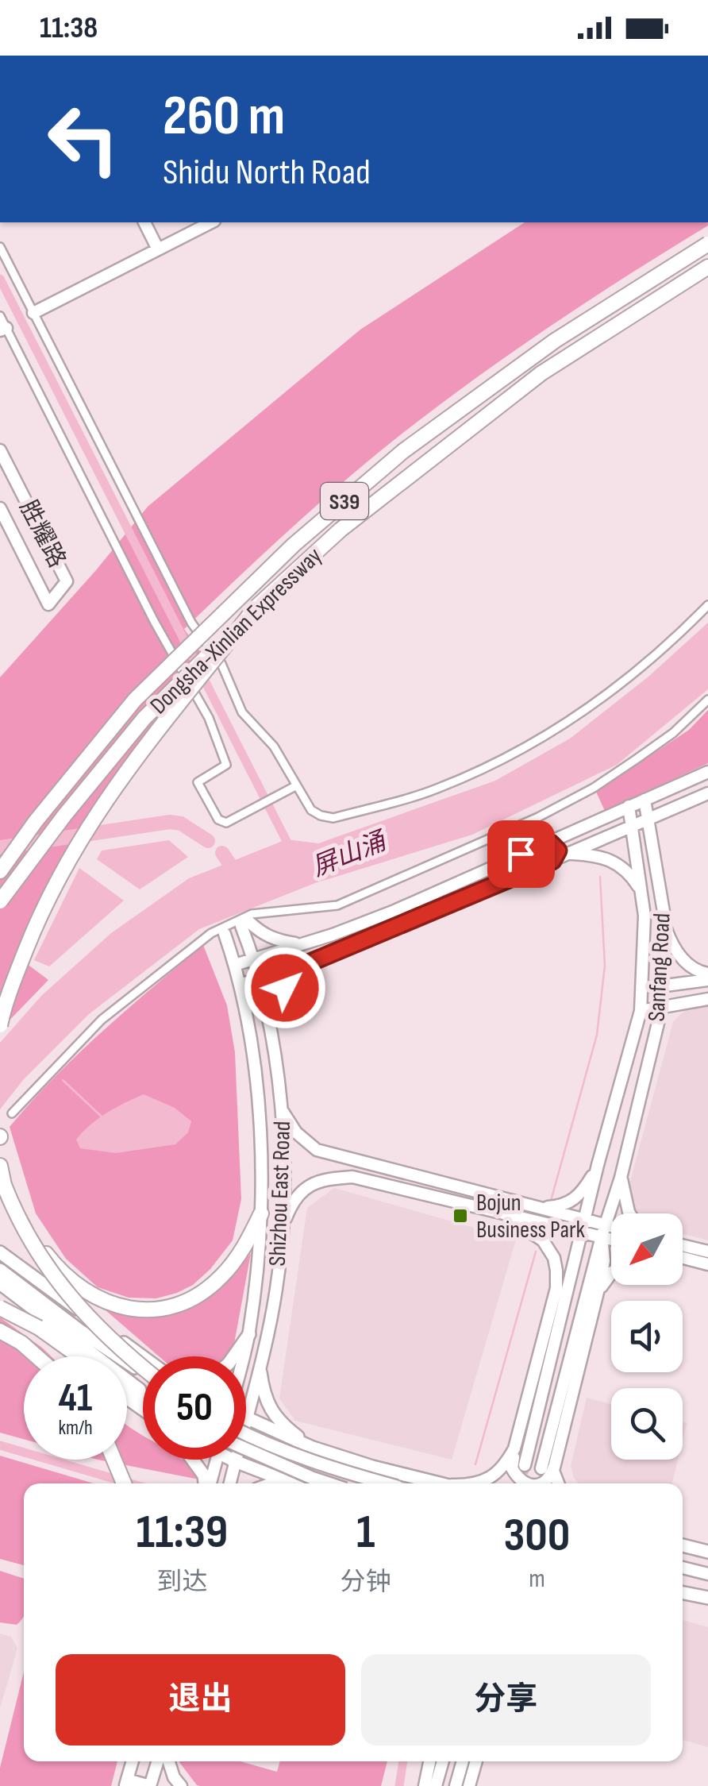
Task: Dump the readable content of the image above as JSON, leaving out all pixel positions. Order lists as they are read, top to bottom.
{
  "streets": {
    "highway": ["S39", "Dongsha-Xinlian Expressway"],
    "main road": ["胜耀路", "Sanfang Road", "Shizhou East Road"]
  },
  "water": ["屏山涌"],
  "places": {
    "transit": ["Bojun Business Park"]
  },
  "north": "bottom left",
  "page": {
    "status": "11:38",
    "turn": ["260 m", "Shidu North Road"],
    "speed": "41 km/h",
    "limit": "50",
    "eta": [
      "11:39",
      "到达",
      "1",
      "分钟",
      "300",
      "m"
    ],
    "buttons": ["退出", "分享"]
  }
}
